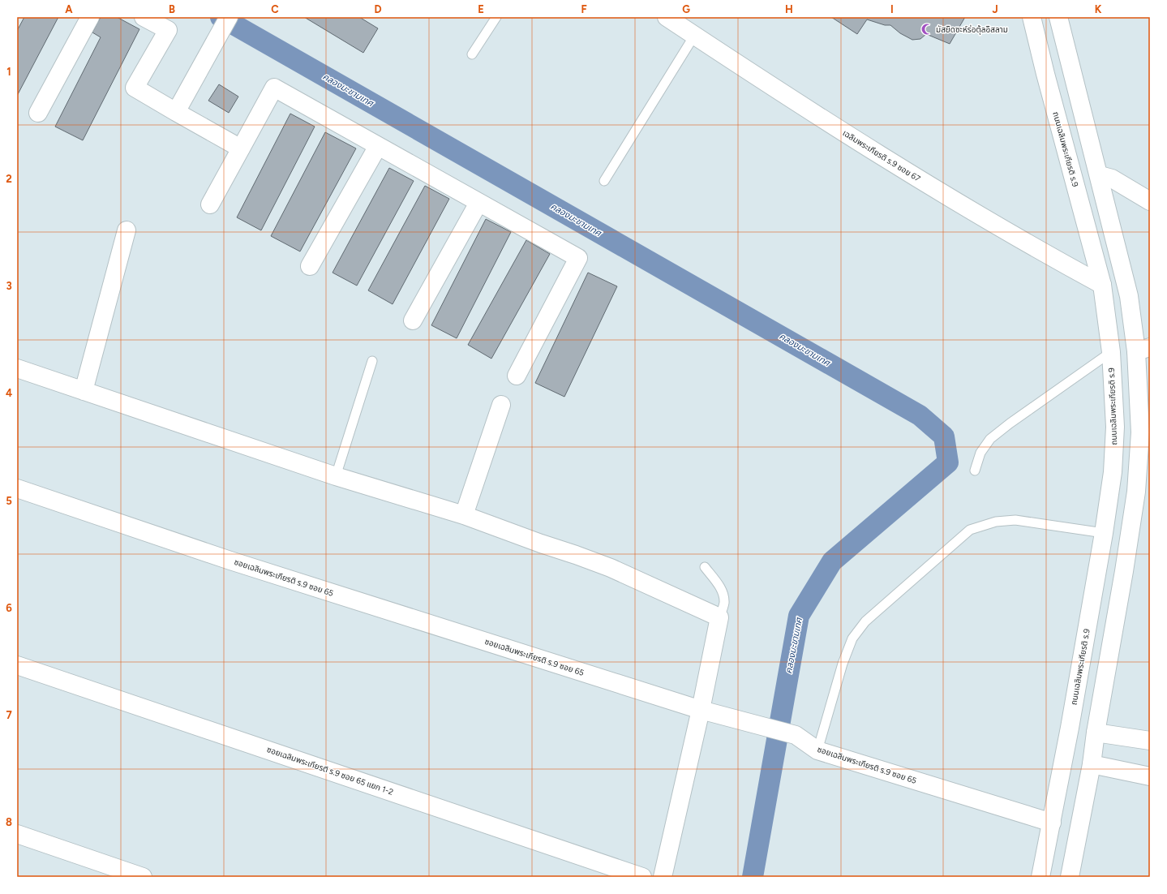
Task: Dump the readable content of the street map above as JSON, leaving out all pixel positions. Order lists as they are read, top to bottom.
{
  "streets": {
    "street": [
      "ถนนเฉลิมพระเกียรติ ร.9",
      "เฉลิมพระเกียรติ ร.9 ซอย 67",
      "ซอยเฉลิมพระเกียรติ ร.9 ซอย 65",
      "ซอยเฉลิมพระเกียรติ ร.9 ซอย 65 แยก 1-2"
    ]
  },
  "crossings": [
    ["ถนนเฉลิมพระเกียรติ ร.9", "เฉลิมพระเกียรติ ร.9 ซอย 67"],
    ["ถนนเฉลิมพระเกียรติ ร.9", "ซอยเฉลิมพระเกียรติ ร.9 ซอย 65"]
  ],
  "water": ["คลองมะขามเทศ"],
  "places": {
    "mosque": ["มัสยิดซะห์ร่อตุ้ลอิสลาม"]
  },
  "grid": {
    "columns": [
      "A",
      "B",
      "C",
      "D",
      "E",
      "F",
      "G",
      "H",
      "I",
      "J",
      "K"
    ],
    "rows": [
      "1",
      "2",
      "3",
      "4",
      "5",
      "6",
      "7",
      "8"
    ]
  }
}
